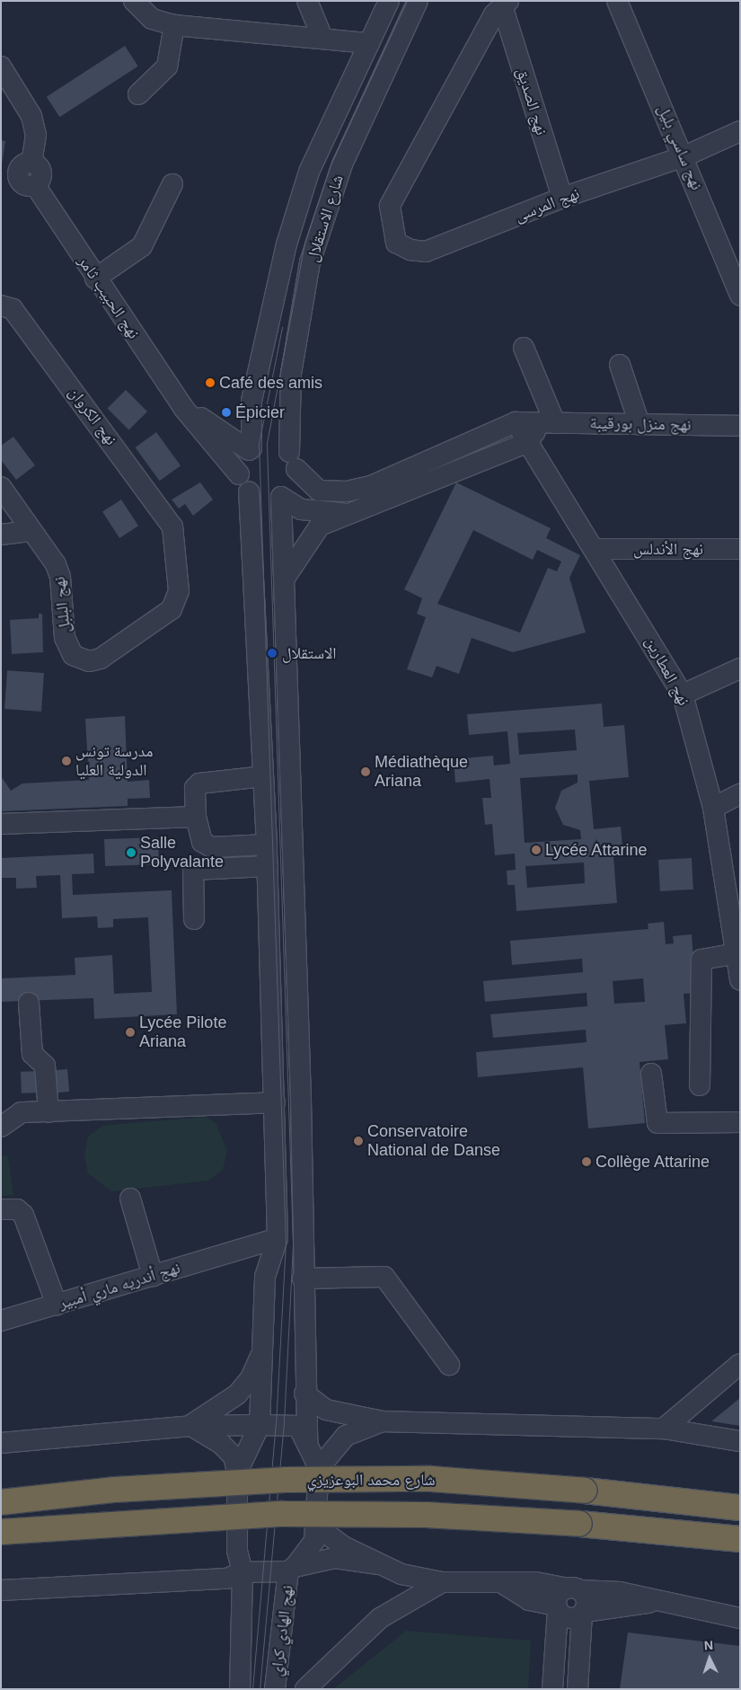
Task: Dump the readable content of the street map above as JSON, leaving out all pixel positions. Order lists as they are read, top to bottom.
{
  "streets": {
    "highway": ["شارع محمد البوعزيزي"],
    "street": [
      "نهج الصديق",
      "نهج ساسي بليل",
      "نهج المرسى",
      "شارع الاستقلال",
      "نهج الحبيب ثامر",
      "نهج الكروان",
      "نهج منزل بورقيبة",
      "نهج الأندلس",
      "نهج البلبل",
      "نهج العطارين",
      "نهج أندريه ماري أمبير",
      "نهج الهادي كراي"
    ]
  },
  "crossings": [
    ["نهج الصديق", "نهج المرسى"],
    ["نهج ساسي بليل", "نهج المرسى"],
    ["شارع الاستقلال", "نهج الحبيب ثامر"],
    ["شارع الاستقلال", "نهج الهادي كراي"],
    ["نهج الحبيب ثامر", "نهج الهادي كراي"],
    ["نهج الكروان", "نهج البلبل"],
    ["نهج منزل بورقيبة", "نهج العطارين"],
    ["نهج الأندلس", "نهج العطارين"]
  ],
  "places": [
    "Café des amis",
    "Épicier",
    "الاستقلال",
    "مدرسة تونس الدولية العليا",
    "Médiathèque Ariana",
    "Lycée Attarine",
    "Salle Polyvalante",
    "Lycée Pilote Ariana",
    "Conservatoire National de Danse",
    "Collège Attarine"
  ],
  "north": "top"
}
